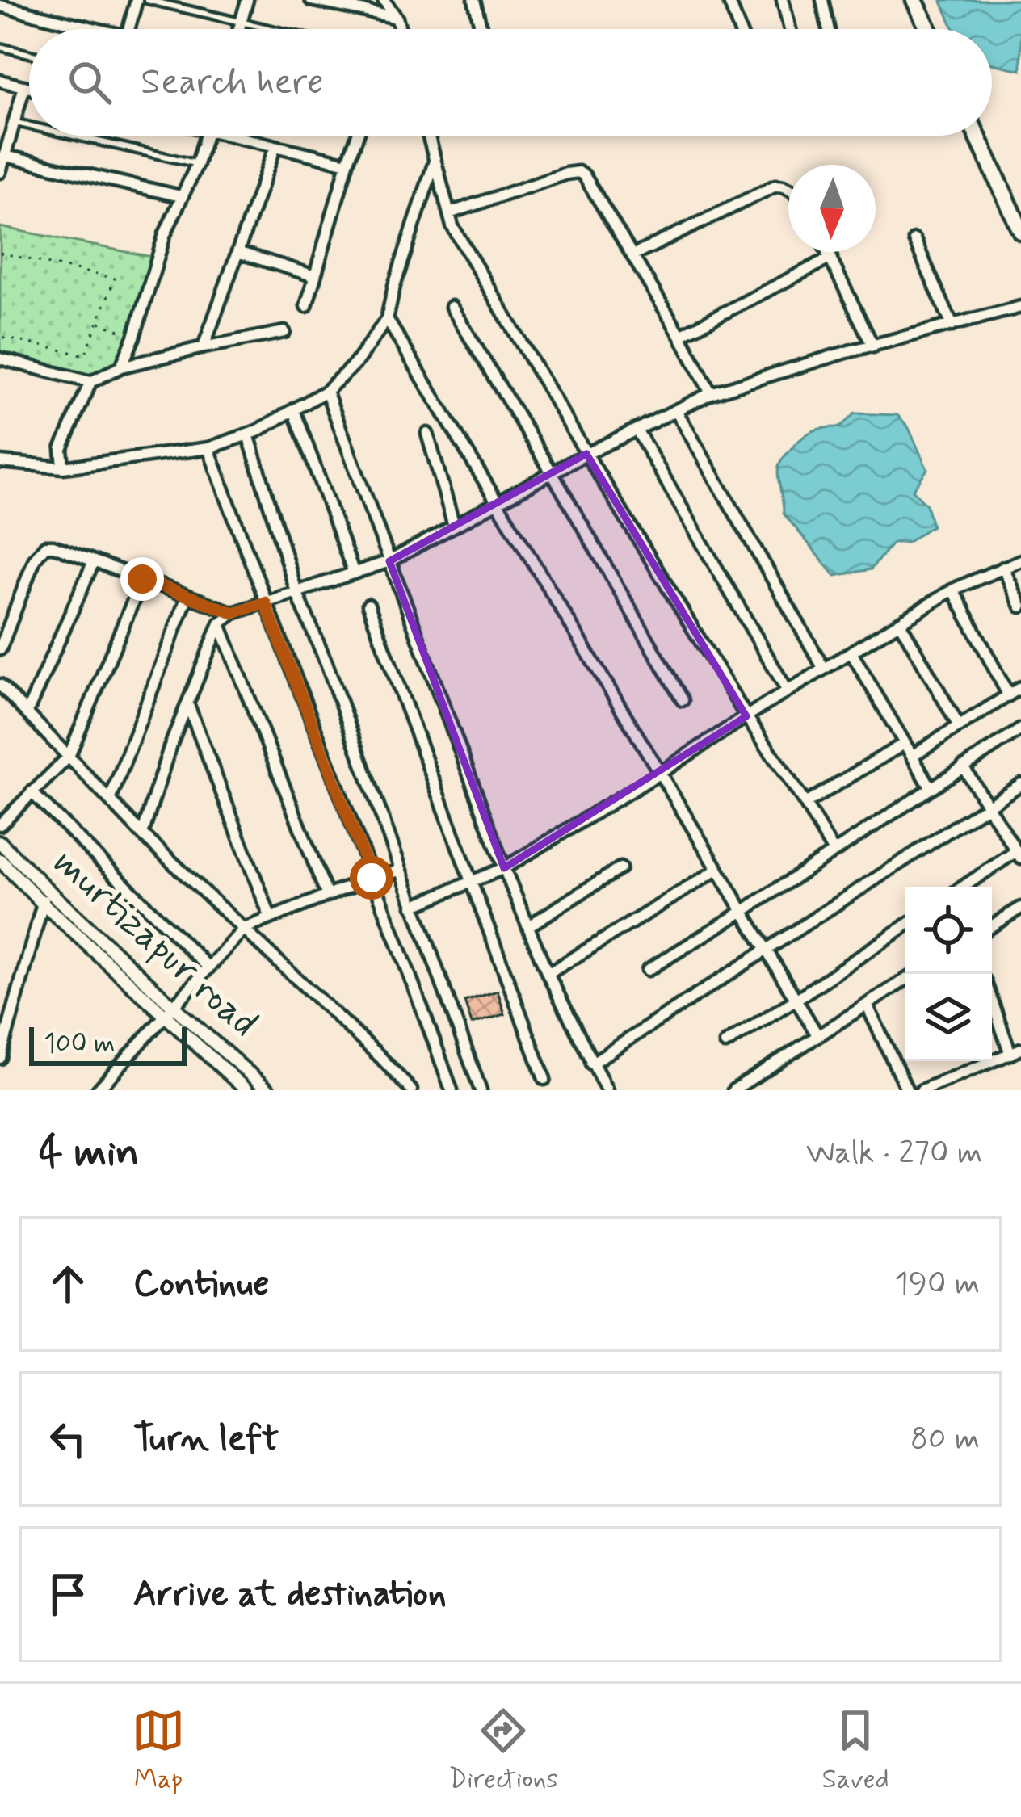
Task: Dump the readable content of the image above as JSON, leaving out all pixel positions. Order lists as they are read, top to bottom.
{
  "streets": {
    "street": ["murtizapur road"]
  },
  "scale_bar": "100 m",
  "north": "bottom",
  "page": {
    "search": "Search here",
    "scale": "100 m",
    "heading": ["4 min", "Walk · 270 m"],
    "list": [
      ["Continue", "190 m"],
      ["Turn left", "80 m"],
      "Arrive at destination"
    ],
    "nav": ["Map", "Directions", "Saved"]
  }
}
